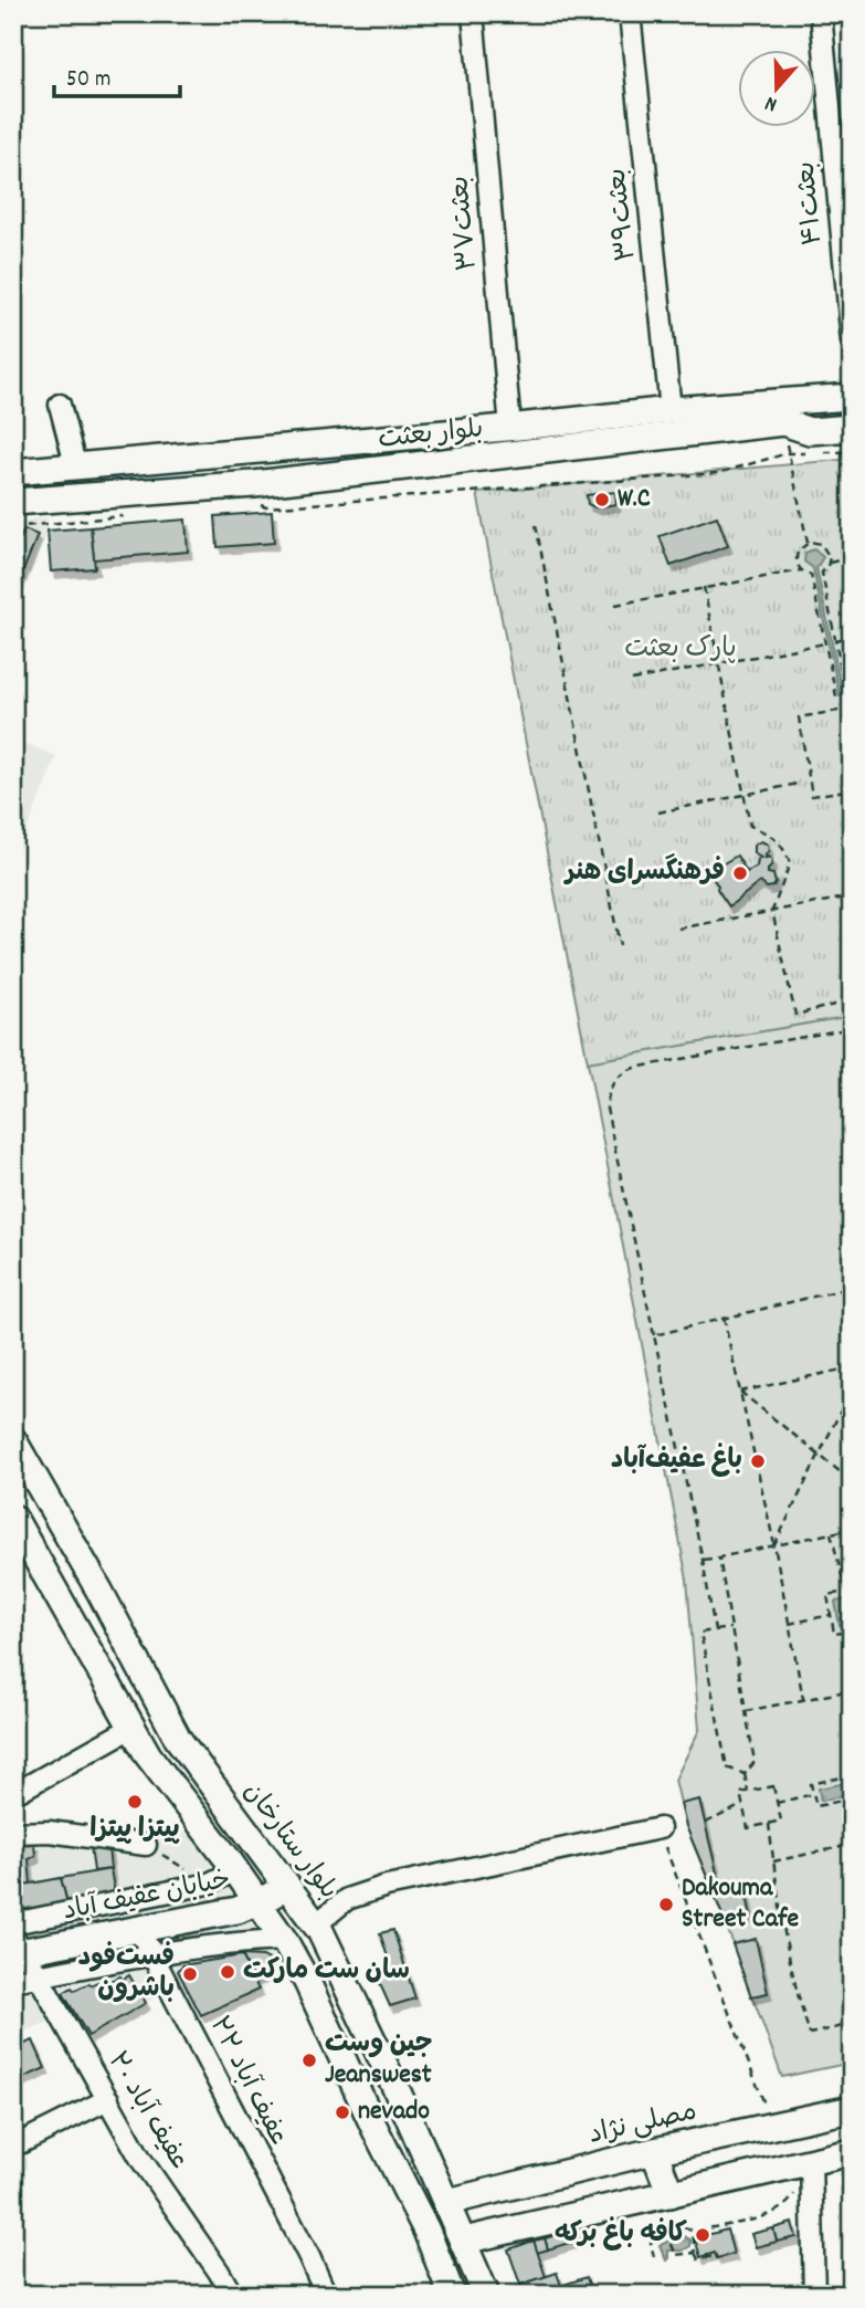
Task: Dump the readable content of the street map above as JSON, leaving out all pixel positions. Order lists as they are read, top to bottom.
{
  "streets": {
    "main road": [
      "بلوار بعثت",
      "بلوار ستارخان",
      "خیابان عفیف آباد",
      "مصلی نژاد"
    ],
    "street": [
      "بعثت۴۱",
      "بعثت۳۹",
      "بعثت۳۷",
      "عفیف آباد ۲۲",
      "عفیف آباد ۲۰"
    ]
  },
  "crossings": [
    ["بعثت۳۹", "بلوار بعثت"],
    ["بعثت۳۷", "بلوار بعثت"],
    ["بلوار ستارخان", "خیابان عفیف آباد"],
    ["بلوار ستارخان", "مصلی نژاد"],
    ["خیابان عفیف آباد", "عفیف آباد ۲۲"],
    ["خیابان عفیف آباد", "عفیف آباد ۲۰"]
  ],
  "parks": ["پارک بعثت"],
  "places": [
    "W.C",
    "فرهنگسرای هنر",
    "باغ عفیف‌آباد",
    "پیتزا پیتزا",
    "Dakouma Street Cafe",
    "سان ست مارکت",
    "فست‌فود باشرون",
    "جین وست Jeanswest",
    "nevado",
    "کافه باغ برکه"
  ],
  "scale_bar": "50 m",
  "north": "bottom"
}
